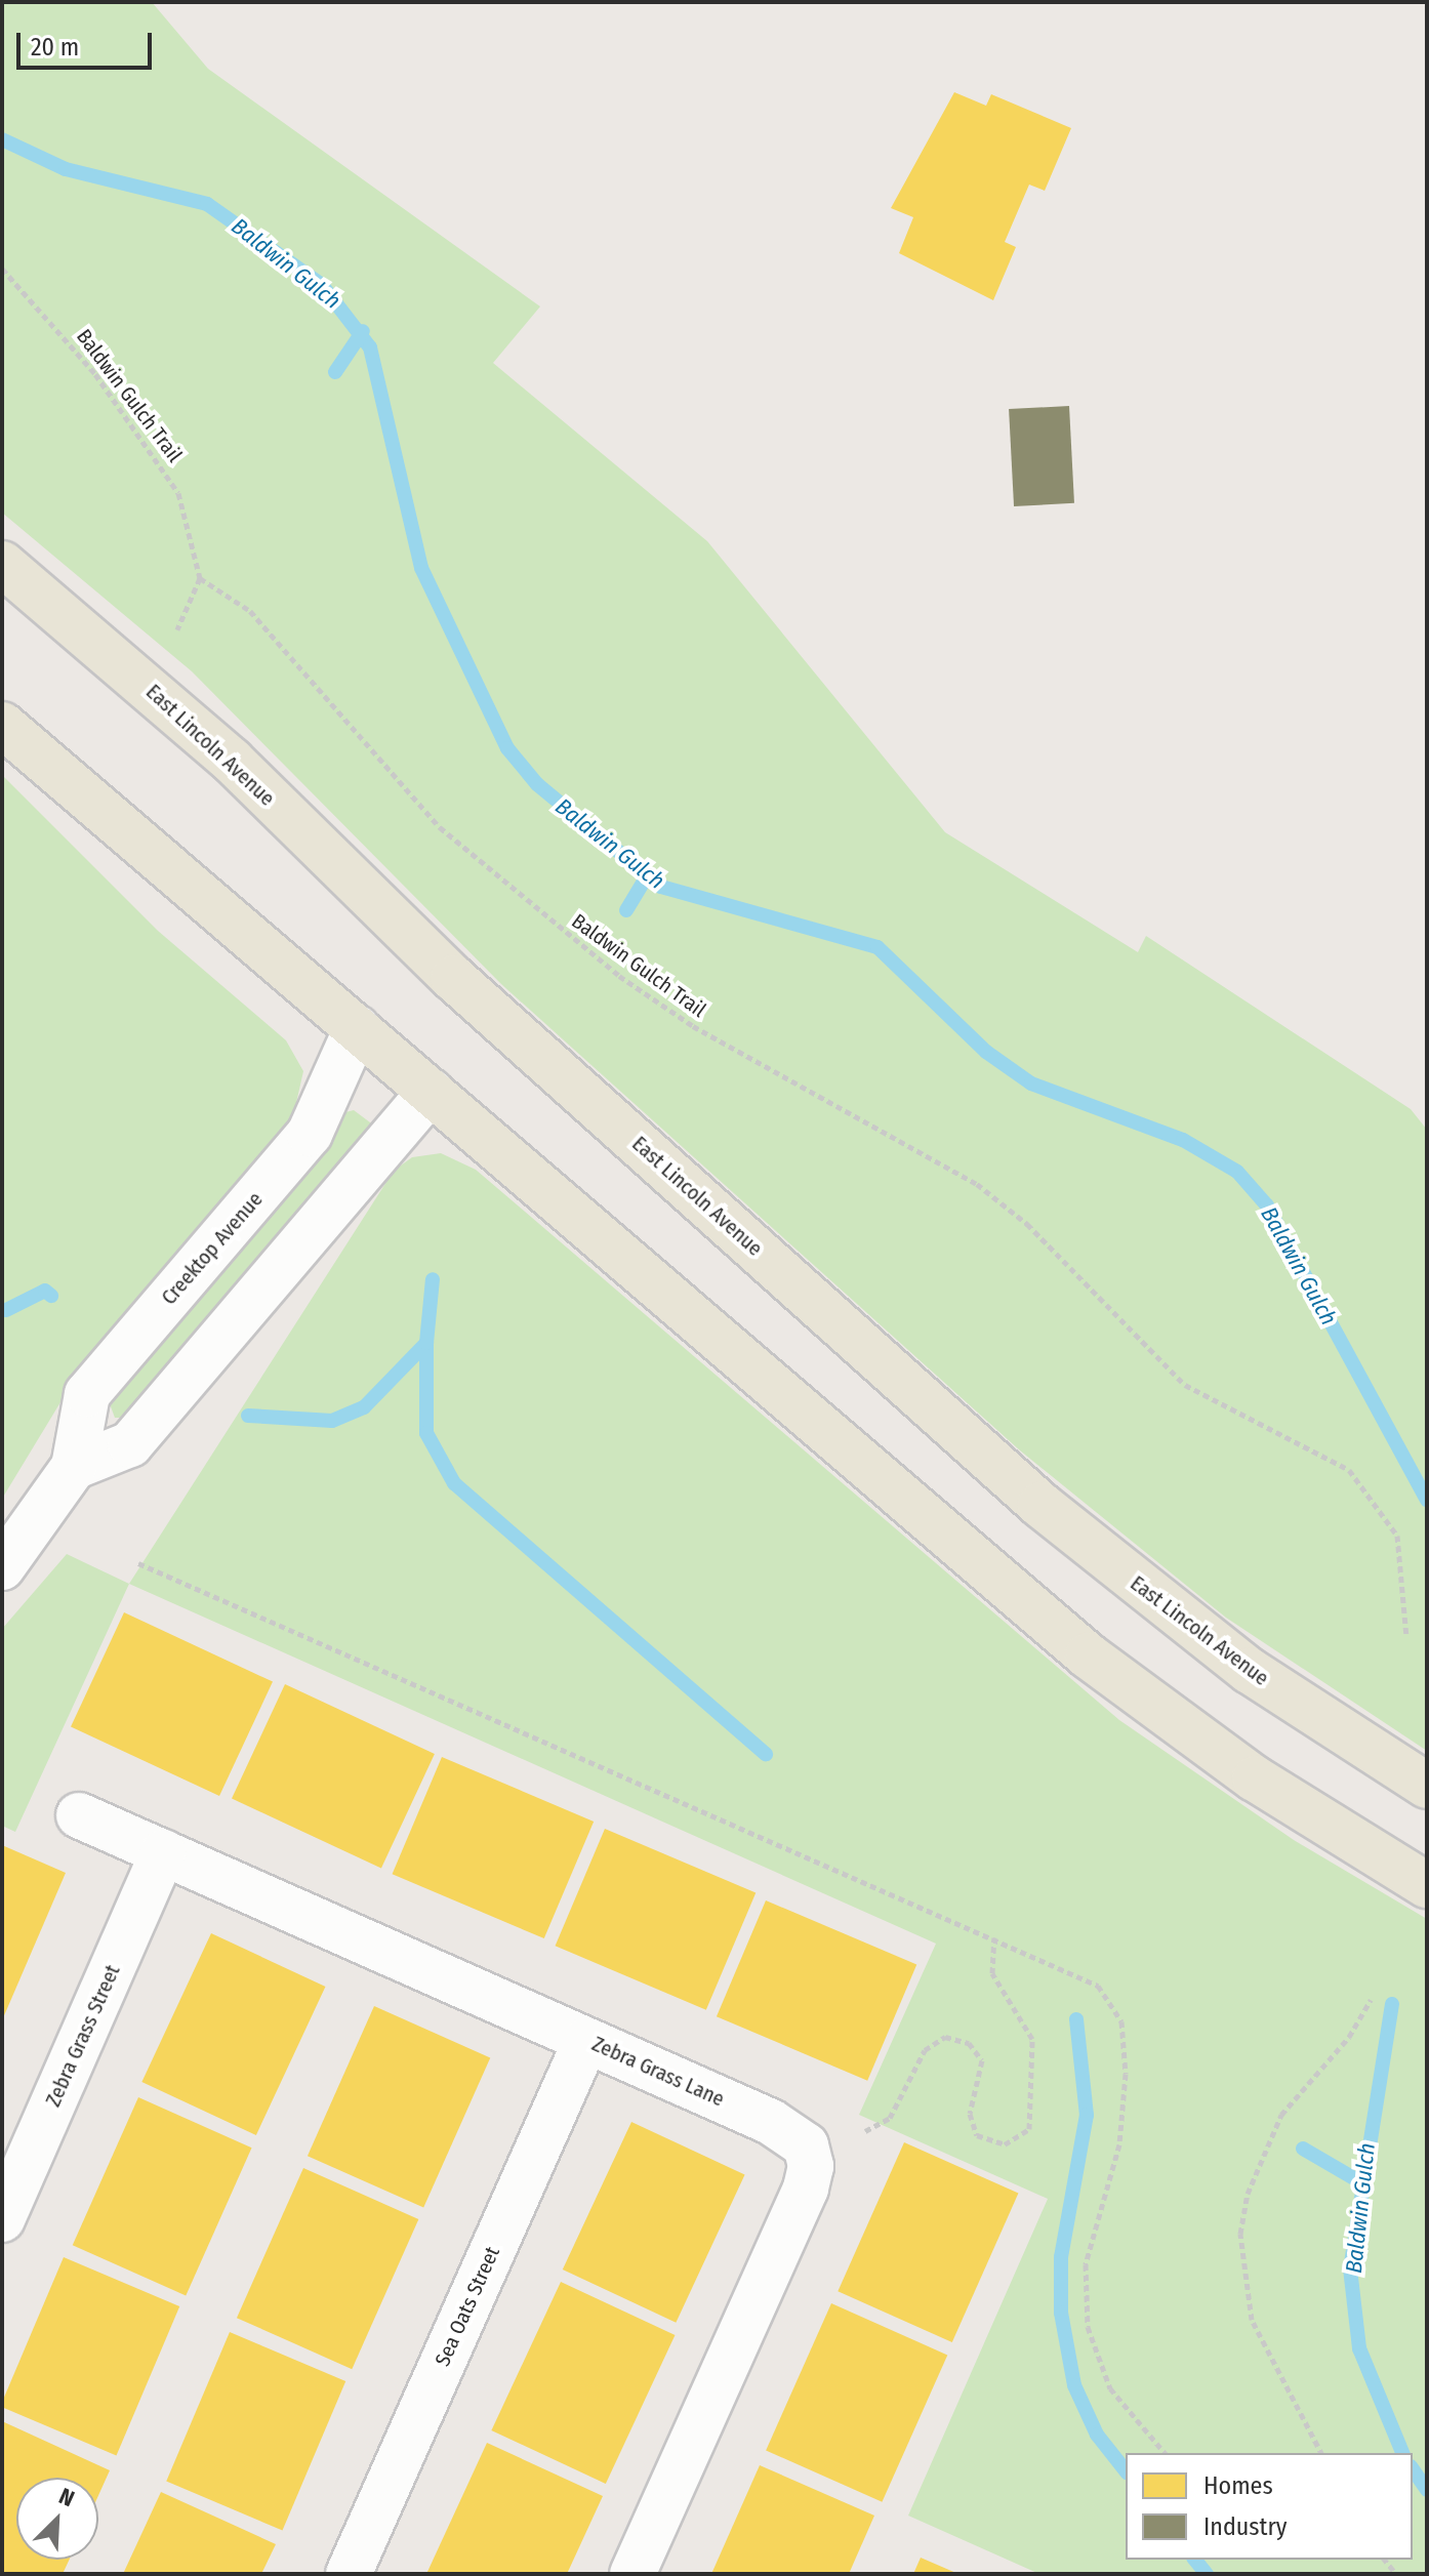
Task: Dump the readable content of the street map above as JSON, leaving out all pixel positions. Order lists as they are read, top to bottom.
{
  "streets": {
    "main road": ["East Lincoln Avenue"],
    "street": [
      "Creektop Avenue",
      "Zebra Grass Street",
      "Zebra Grass Lane",
      "Sea Oats Street"
    ],
    "path": ["Baldwin Gulch Trail"]
  },
  "crossings": [
    ["Zebra Grass Street", "Zebra Grass Lane"],
    ["Zebra Grass Lane", "Sea Oats Street"]
  ],
  "water": ["Baldwin Gulch"],
  "legend": ["Homes", "Industry"],
  "scale_bar": "20 m",
  "north": "top right"
}
